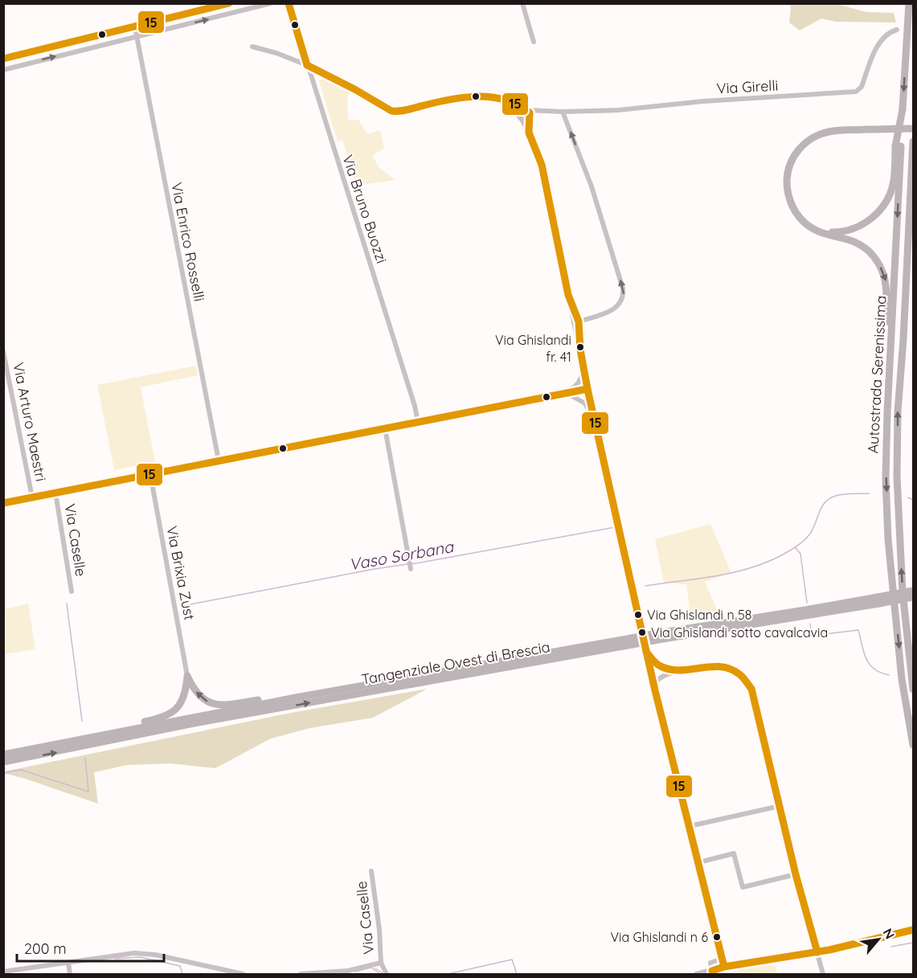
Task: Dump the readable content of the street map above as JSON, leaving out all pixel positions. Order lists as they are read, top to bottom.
{
  "streets": {
    "highway": ["Autostrada Serenissima", "Tangenziale Ovest di Brescia"],
    "street": [
      "Via Girelli",
      "Via Bruno Buozzi",
      "Via Enrico Rosselli",
      "Via Arturo Maestri",
      "Via Caselle",
      "Via Brixia Zust"
    ]
  },
  "crossings": [
    ["Via Girelli", "Via Bruno Buozzi"]
  ],
  "water": ["Vaso Sorbana"],
  "places": [
    "Via Ghislandi fr. 41",
    "Via Ghislandi n 58",
    "Via Ghislandi sotto cavalcavia",
    "Via Ghislandi n 6"
  ],
  "lines": ["transit line 15"],
  "scale_bar": "200 m",
  "north": "top right"
}
